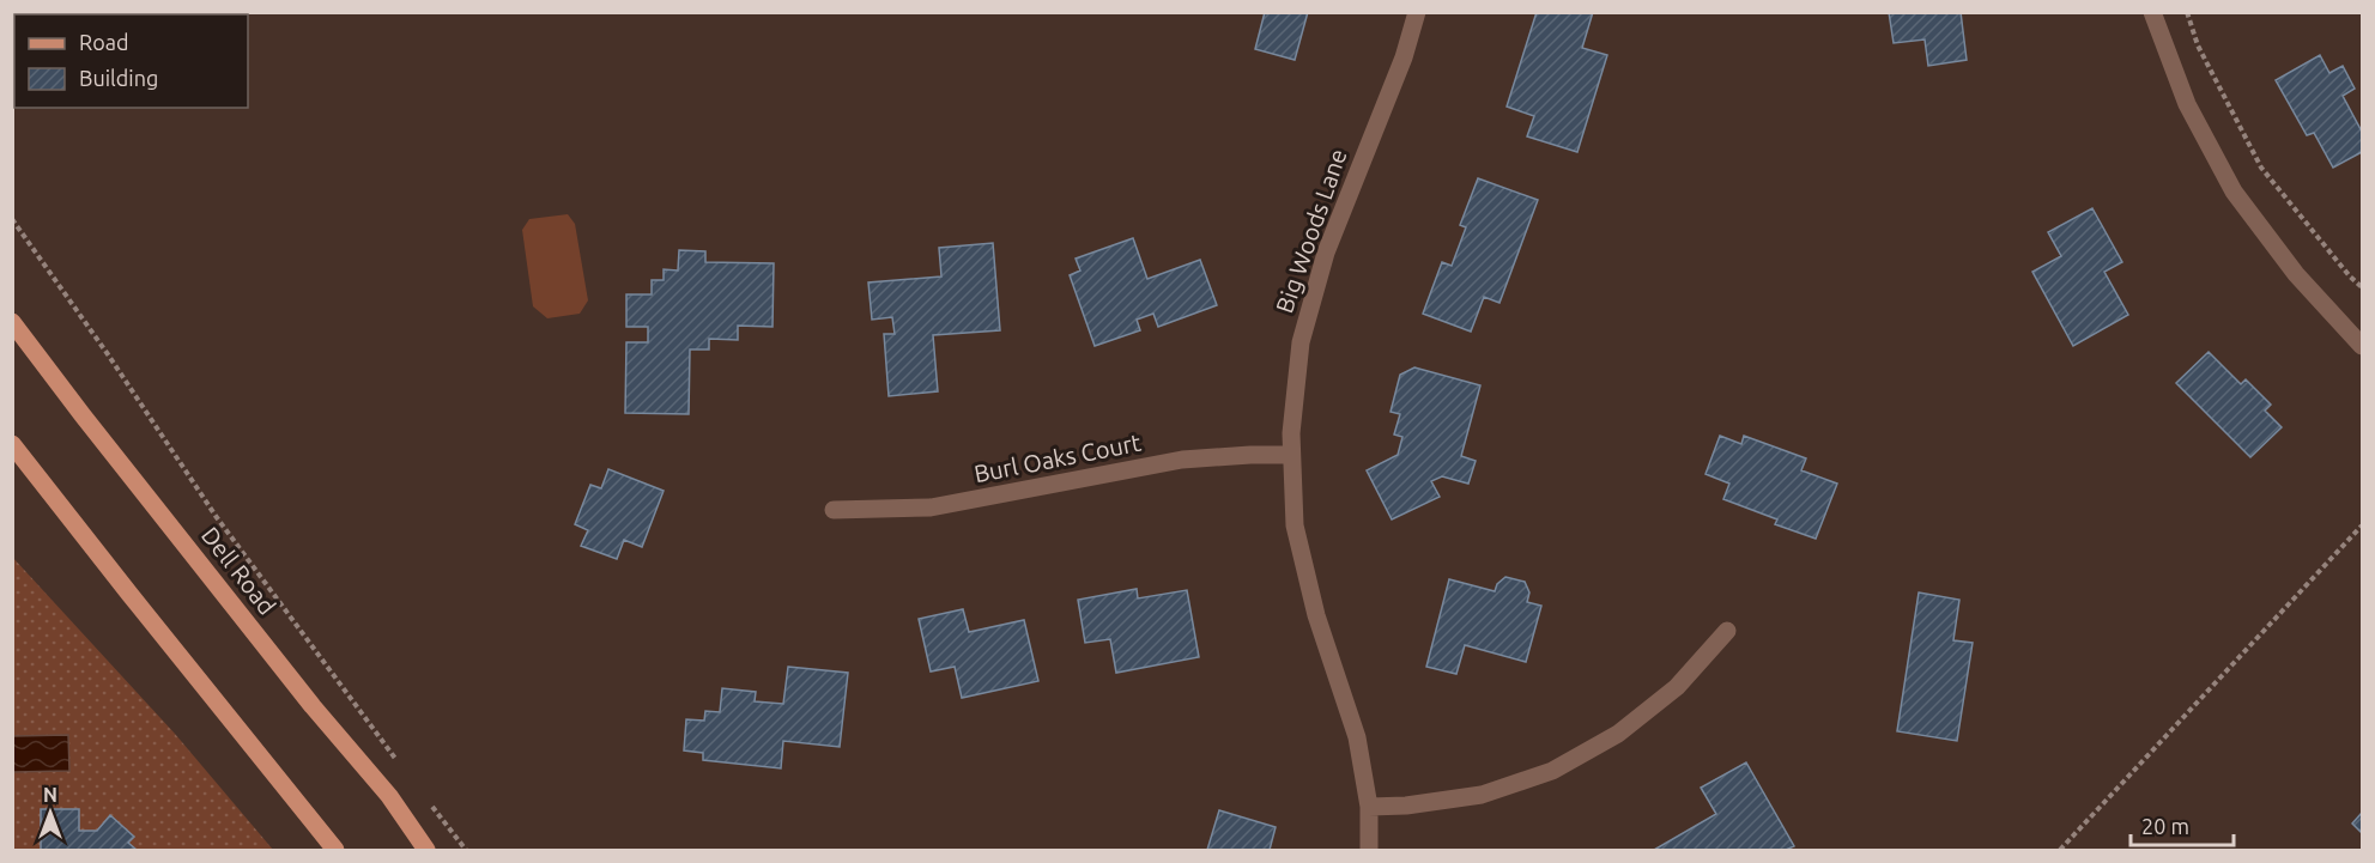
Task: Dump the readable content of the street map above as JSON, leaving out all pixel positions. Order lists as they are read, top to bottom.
{
  "streets": {
    "main road": ["Dell Road"],
    "street": ["Big Woods Lane", "Burl Oaks Court"]
  },
  "crossings": [
    ["Big Woods Lane", "Burl Oaks Court"]
  ],
  "legend": ["Road", "Building"],
  "scale_bar": "20 m",
  "north": "top"
}
